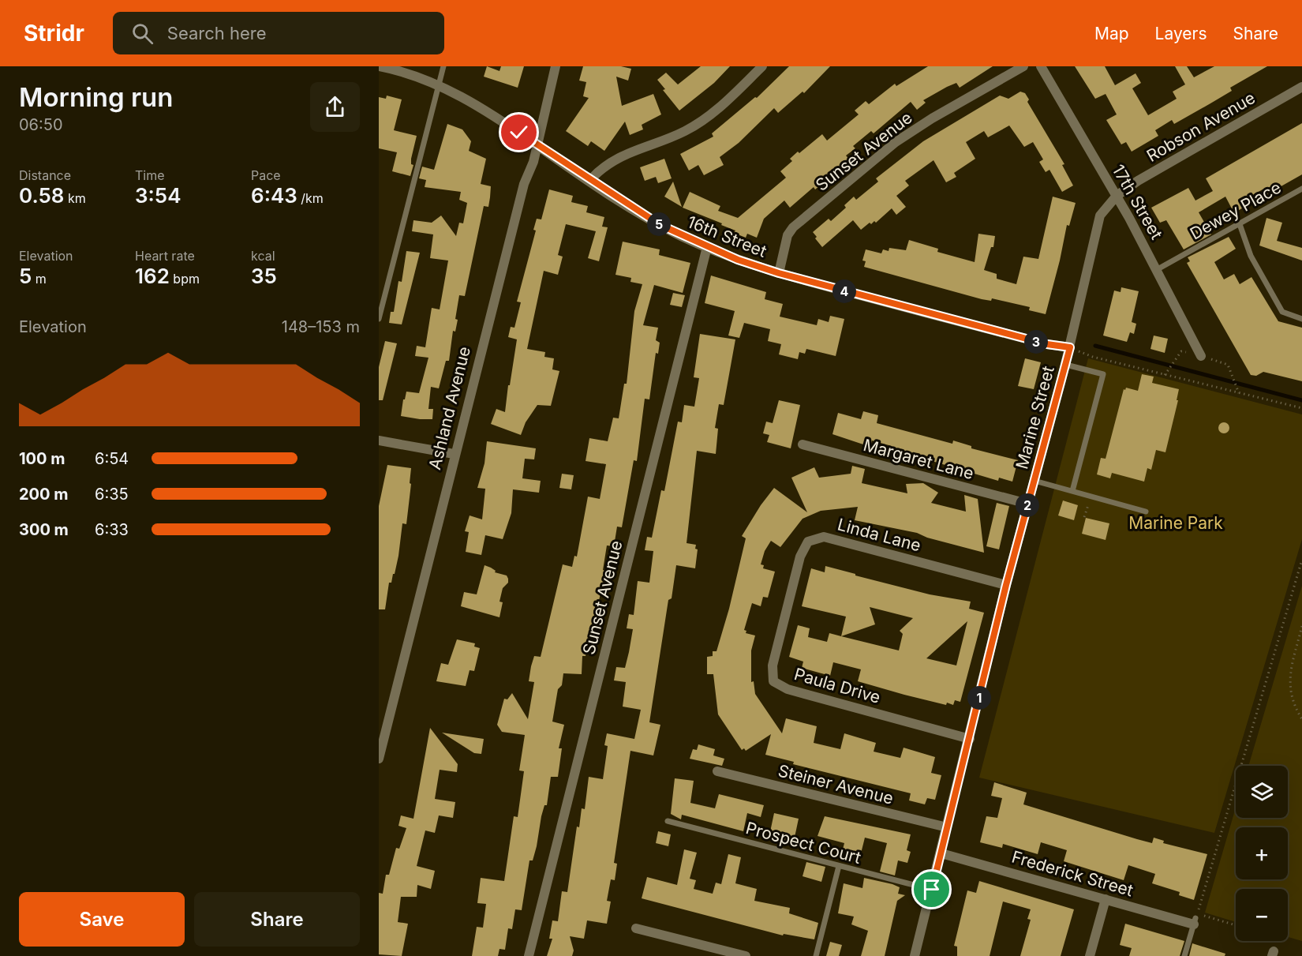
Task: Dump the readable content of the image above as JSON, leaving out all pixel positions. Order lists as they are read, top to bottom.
{
  "streets": {
    "street": [
      "Robson Avenue",
      "Sunset Avenue",
      "17th Street",
      "16th Street",
      "Ashland Avenue",
      "Marine Street",
      "Margaret Lane",
      "Linda Lane",
      "Paula Drive",
      "Steiner Avenue",
      "Frederick Street"
    ],
    "lane": ["Dewey Place", "Prospect Court"]
  },
  "crossings": [
    ["Robson Avenue", "17th Street"],
    ["Robson Avenue", "Marine Street"],
    ["Sunset Avenue", "16th Street"],
    ["17th Street", "Dewey Place"],
    ["17th Street", "Marine Street"],
    ["16th Street", "Ashland Avenue"],
    ["16th Street", "Marine Street"],
    ["Marine Street", "Margaret Lane"],
    ["Marine Street", "Linda Lane"],
    ["Marine Street", "Paula Drive"],
    ["Marine Street", "Steiner Avenue"],
    ["Marine Street", "Prospect Court"],
    ["Marine Street", "Frederick Street"],
    ["Linda Lane", "Paula Drive"]
  ],
  "parks": ["Marine Park"],
  "page": {
    "header": "Stridr",
    "search": "Search here",
    "nav": ["Map", "Layers", "Share"],
    "heading": ["Morning run", "06:50"],
    "stats": [
      ["Distance", "0.58 km"],
      ["Time", "3:54"],
      ["Pace", "6:43 /km"],
      ["Elevation", "5 m"],
      ["Heart rate", "162 bpm"],
      ["kcal", "35"]
    ],
    "pins": [
      "5",
      "4",
      "3",
      "2",
      "1"
    ],
    "chart": ["Elevation", "148–153 m"],
    "list": [
      {
        "name": "100 m",
        "note": "6:54"
      },
      {
        "name": "200 m",
        "note": "6:35"
      },
      {
        "name": "300 m",
        "note": "6:33"
      }
    ],
    "map_buttons": ["+", "−"],
    "buttons": ["Save", "Share"]
  }
}
